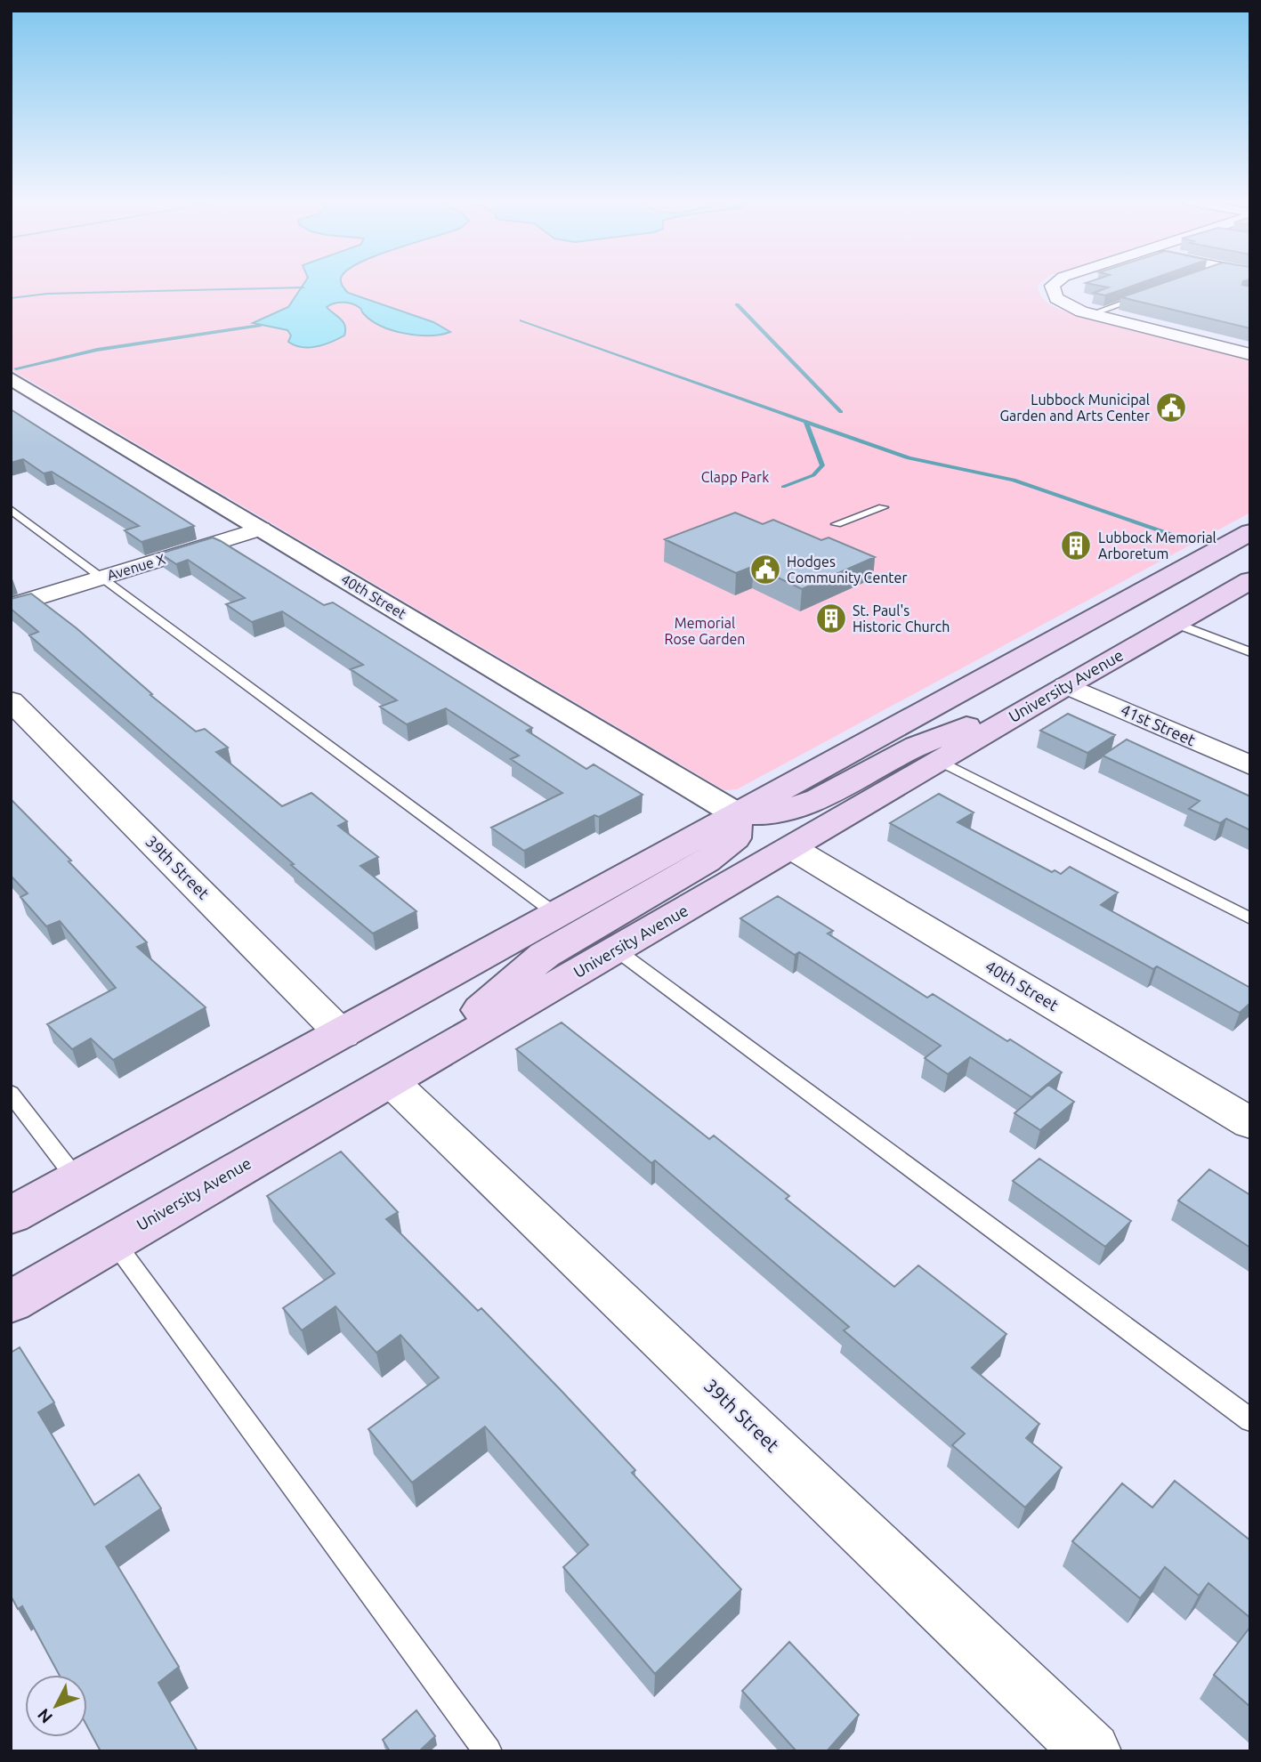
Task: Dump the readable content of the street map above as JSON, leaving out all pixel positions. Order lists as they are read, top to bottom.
{
  "streets": {
    "main road": ["University Avenue"],
    "street": [
      "Avenue X",
      "40th Street",
      "41st Street",
      "39th Street"
    ]
  },
  "crossings": [
    ["Avenue X", "40th Street"],
    ["40th Street", "University Avenue"],
    ["University Avenue", "41st Street"],
    ["University Avenue", "39th Street"]
  ],
  "parks": ["Clapp Park", "Memorial Rose Garden"],
  "places": {
    "public building": ["Lubbock Municipal Garden and Arts Center", "Hodges Community Center"],
    "building": ["Lubbock Memorial Arboretum", "St. Paul's Historic Church"]
  },
  "north": "bottom left"
}
